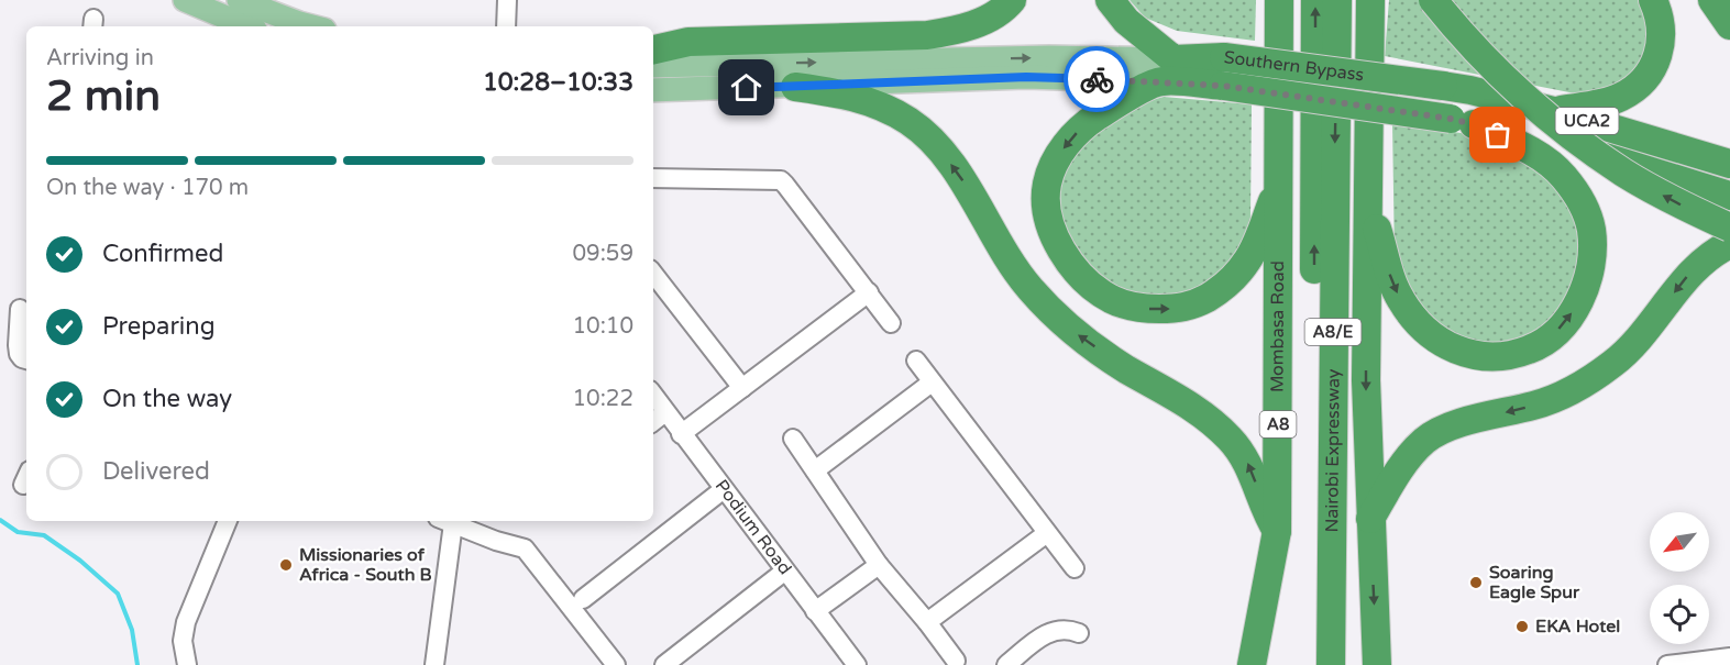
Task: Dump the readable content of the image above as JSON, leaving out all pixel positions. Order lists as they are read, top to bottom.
{
  "streets": {
    "highway": [
      "Southern Bypass",
      "UCA2",
      "Mombasa Road",
      "A8/E",
      "A8",
      "Nairobi Expressway"
    ],
    "street": ["Podium Road"]
  },
  "crossings": [
    ["Mombasa Road", "A8"]
  ],
  "places": ["Missionaries of Africa - South B", "Soaring Eagle Spur", "EKA Hotel"],
  "north": "bottom left",
  "page": {
    "heading": ["2 min", "Arriving in", "10:28–10:33"],
    "bar": "On the way · 170 m",
    "list": [
      ["Confirmed", "09:59"],
      ["Preparing", "10:10"],
      ["On the way", "10:22"],
      "Delivered"
    ]
  }
}
